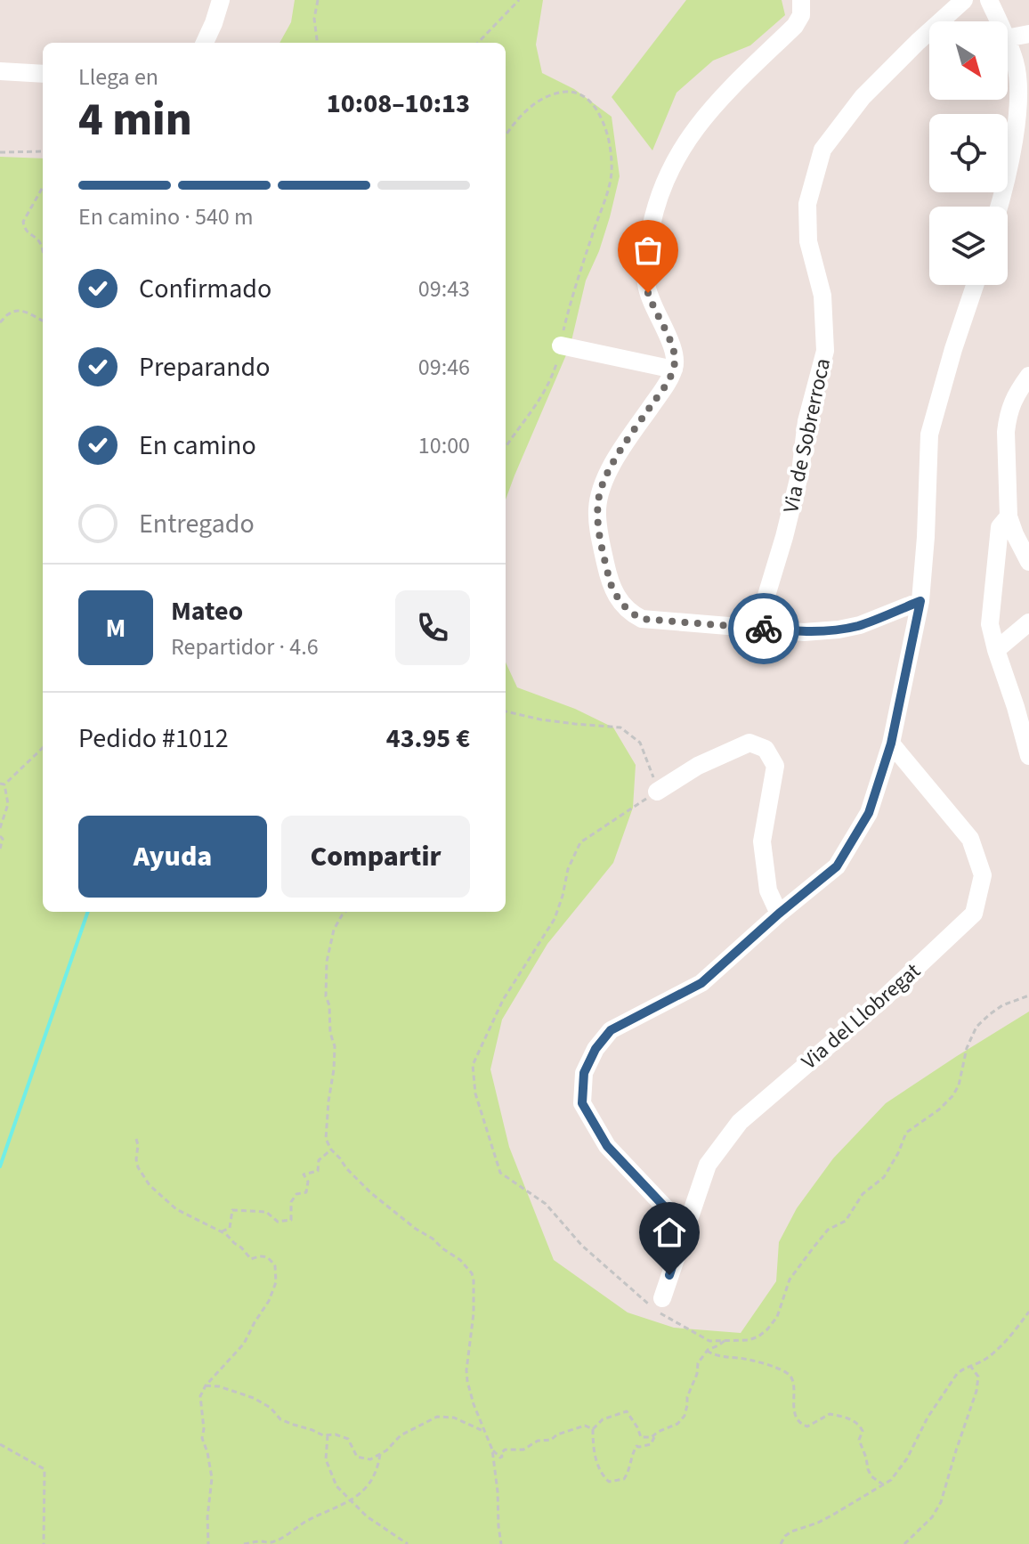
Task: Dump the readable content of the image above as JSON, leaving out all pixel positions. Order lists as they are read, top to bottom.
{
  "streets": {
    "street": ["Via de Sobrerroca", "Via del Llobregat"]
  },
  "north": "bottom right",
  "page": {
    "heading": ["4 min", "Llega en", "10:08–10:13"],
    "panel": [
      "Mateo",
      "Repartidor · 4.6",
      "Pedido #1012",
      "43.95 €"
    ],
    "bar": "En camino · 540 m",
    "list": [
      ["Confirmado", "09:43"],
      ["Preparando", "09:46"],
      ["En camino", "10:00"],
      "Entregado"
    ],
    "round": "M",
    "buttons": ["Ayuda", "Compartir"]
  }
}
